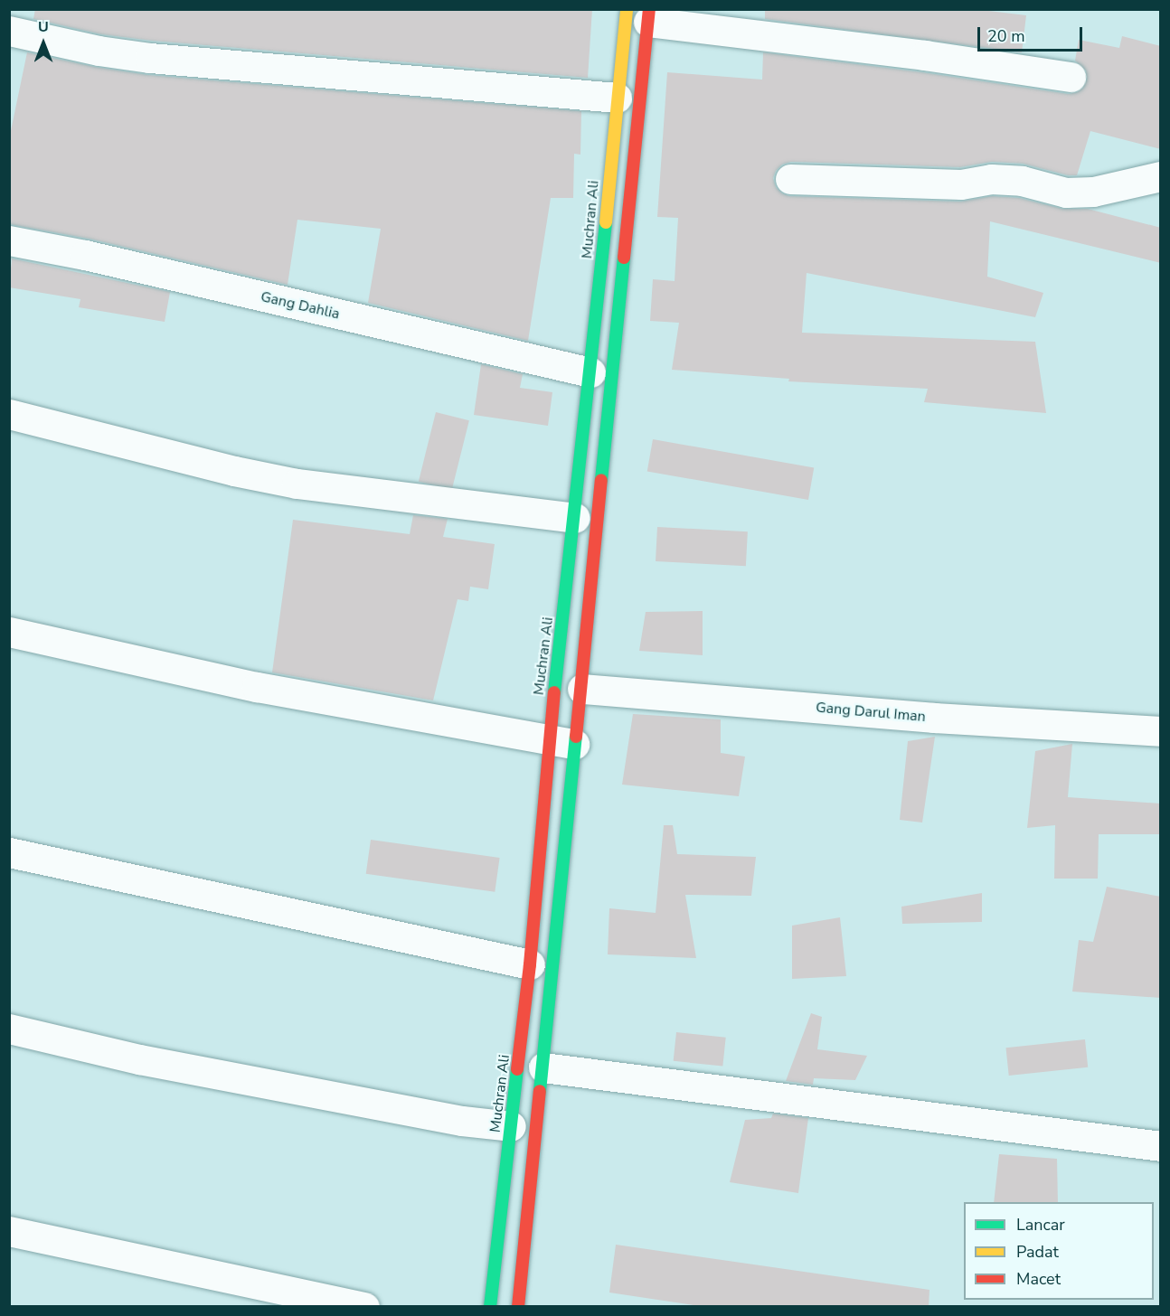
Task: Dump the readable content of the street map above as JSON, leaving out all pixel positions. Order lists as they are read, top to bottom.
{
  "streets": {
    "street": ["Muchran Ali", "Gang Dahlia", "Gang Darul Iman"]
  },
  "crossings": [
    ["Muchran Ali", "Gang Dahlia"],
    ["Muchran Ali", "Gang Darul Iman"]
  ],
  "legend": ["Lancar", "Padat", "Macet"],
  "scale_bar": "20 m",
  "north": "top"
}
